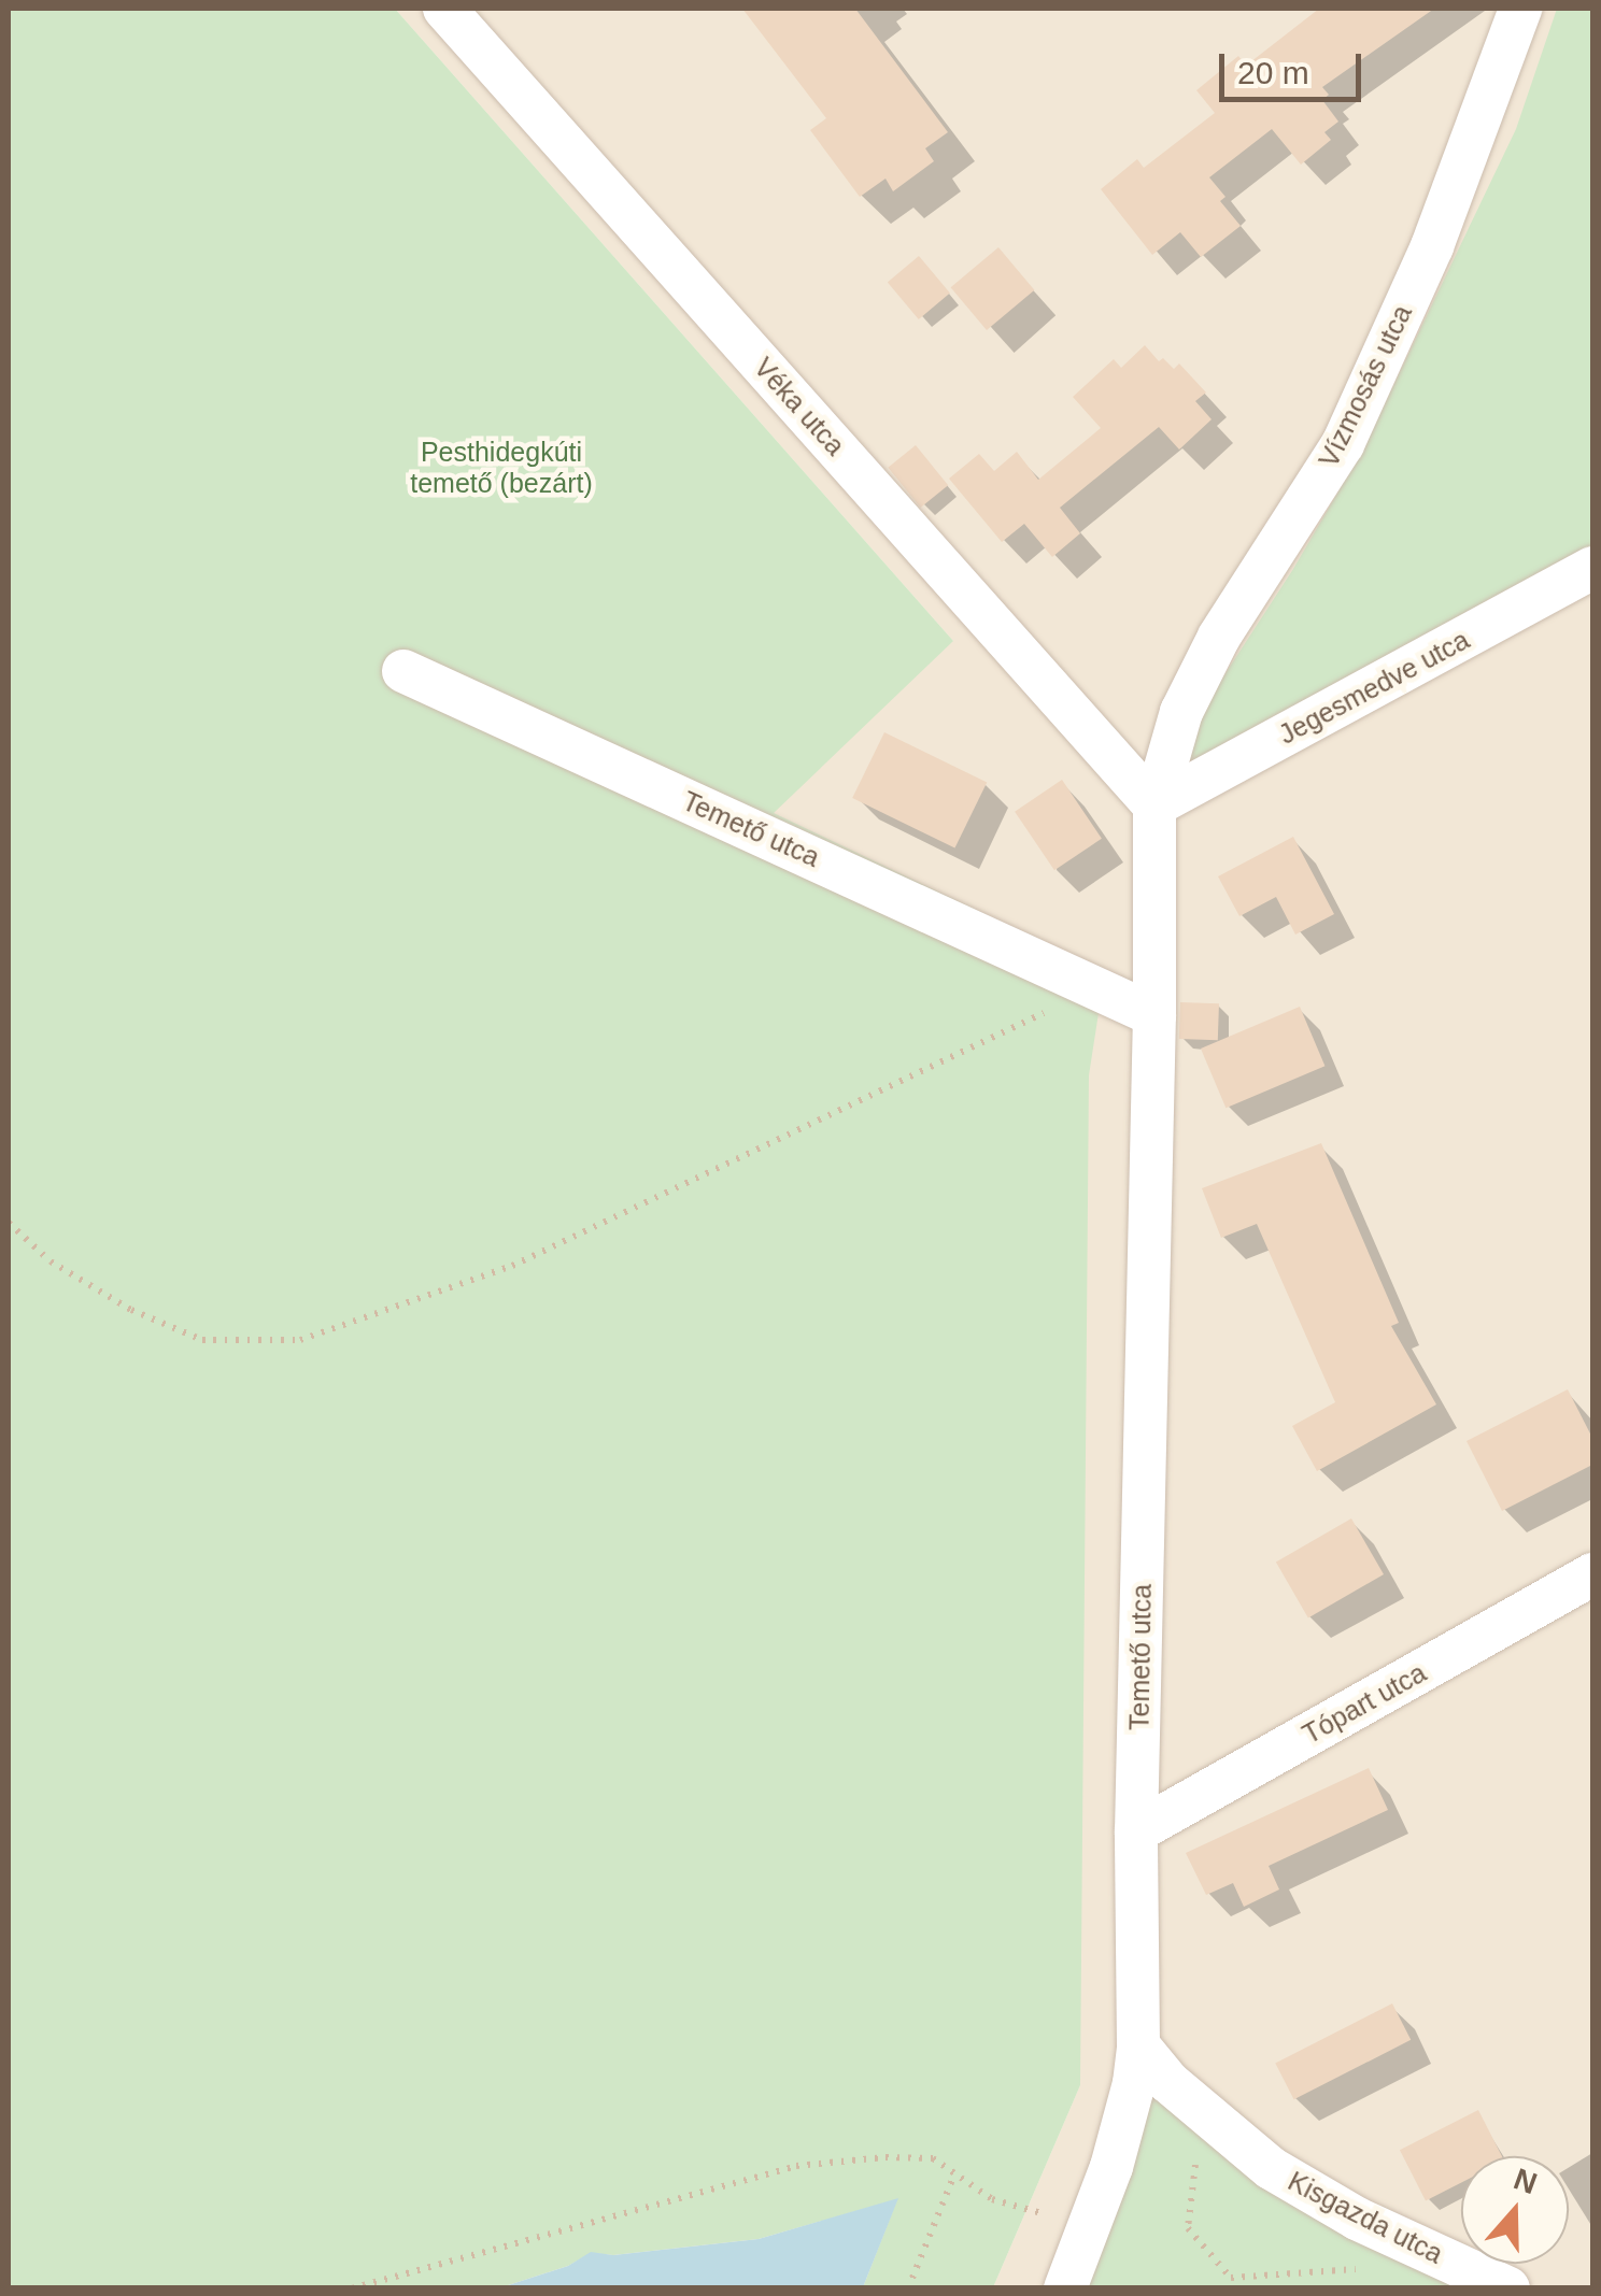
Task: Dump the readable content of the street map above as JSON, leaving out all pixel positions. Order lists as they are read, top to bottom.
{
  "streets": {
    "street": [
      "Vízmosás utca",
      "Véka utca",
      "Jegesmedve utca",
      "Temető utca",
      "Tópart utca",
      "Kisgazda utca"
    ]
  },
  "crossings": [
    ["Vízmosás utca", "Véka utca"],
    ["Vízmosás utca", "Jegesmedve utca"],
    ["Vízmosás utca", "Temető utca"],
    ["Véka utca", "Jegesmedve utca"],
    ["Véka utca", "Temető utca"],
    ["Jegesmedve utca", "Temető utca"],
    ["Temető utca", "Tópart utca"],
    ["Temető utca", "Kisgazda utca"]
  ],
  "parks": ["Pesthidegkúti temető (bezárt)"],
  "scale_bar": "20 m",
  "north": "top"
}
